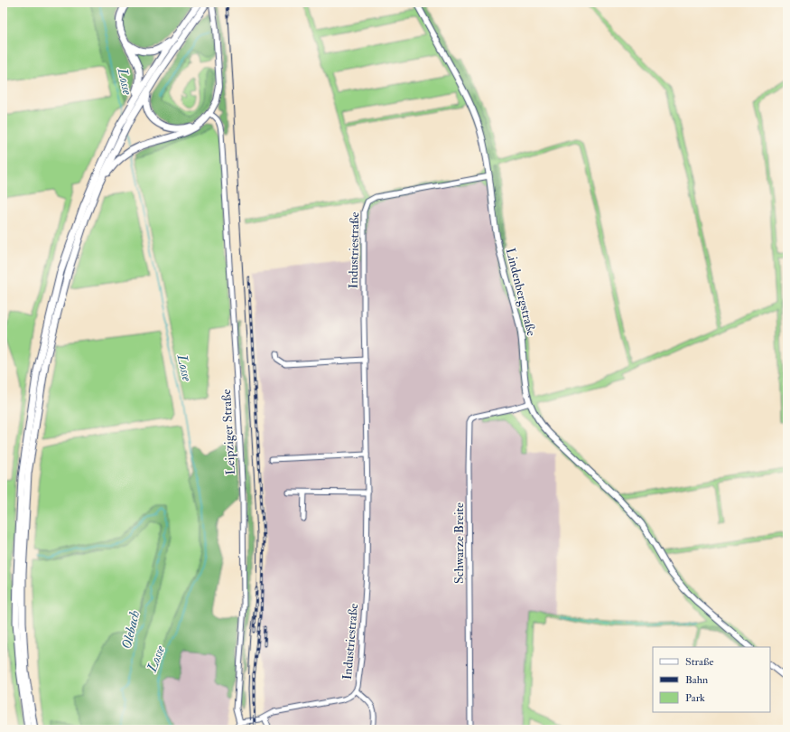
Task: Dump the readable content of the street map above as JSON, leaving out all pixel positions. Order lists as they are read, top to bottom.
{
  "streets": {
    "main road": ["Lindenbergstraße"],
    "street": ["Industriestraße", "Leipziger Straße", "Schwarze Breite"]
  },
  "crossings": [
    ["Industriestraße", "Lindenbergstraße"],
    ["Industriestraße", "Leipziger Straße"],
    ["Lindenbergstraße", "Schwarze Breite"]
  ],
  "water": ["Losse", "Olebach"],
  "legend": ["Straße", "Bahn", "Park"]
}
